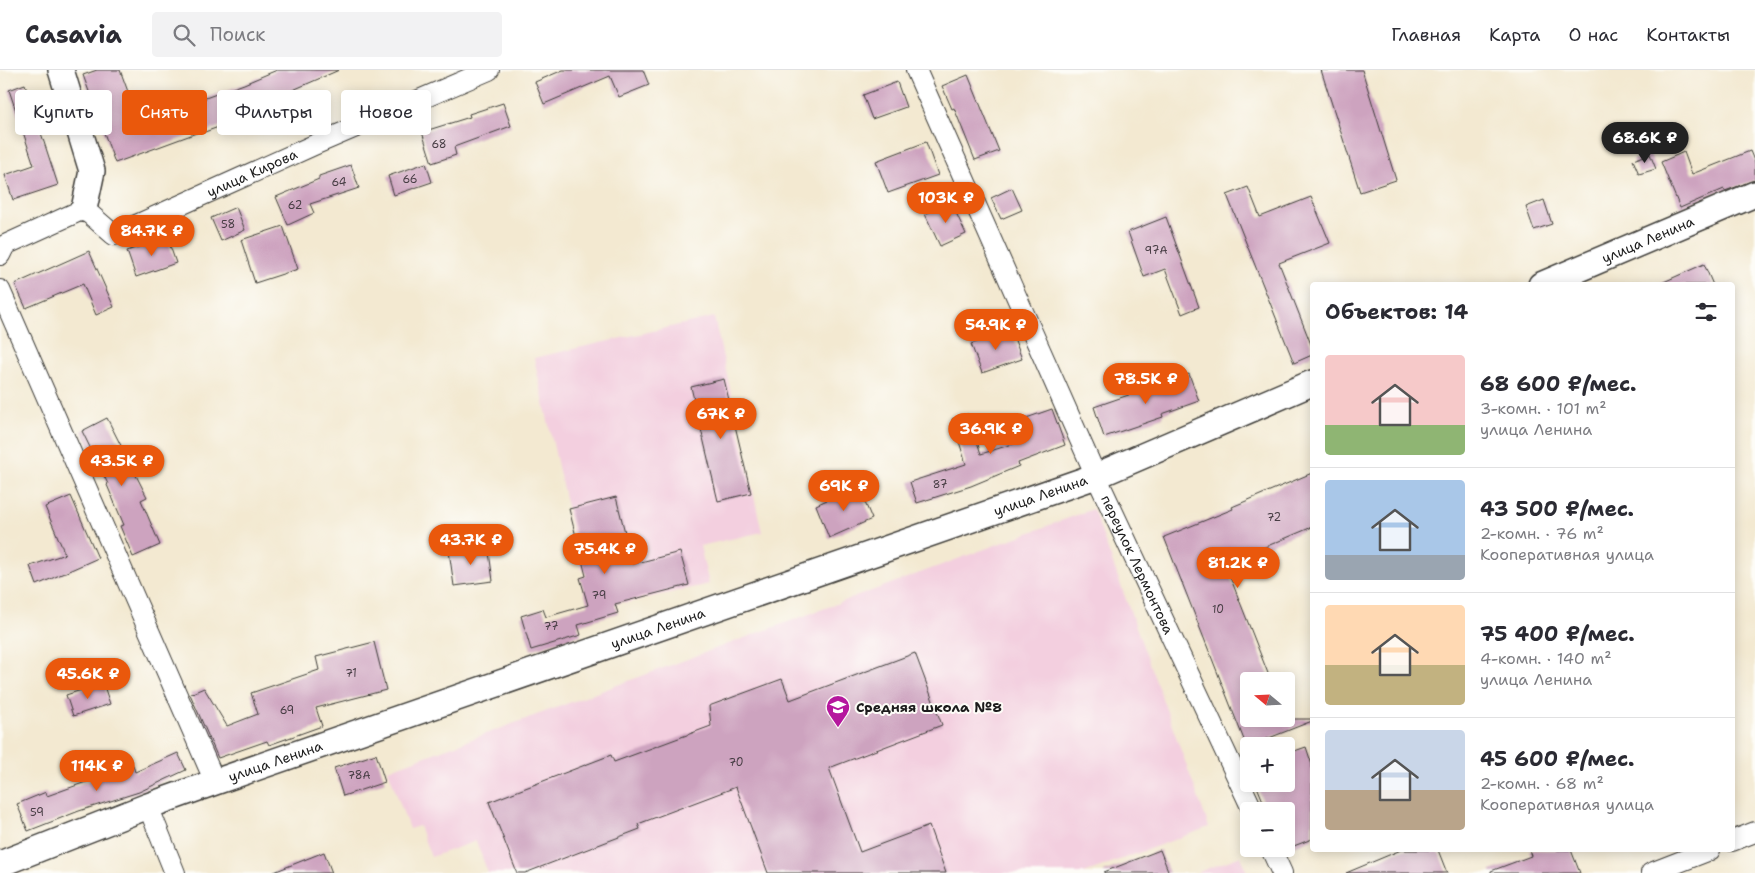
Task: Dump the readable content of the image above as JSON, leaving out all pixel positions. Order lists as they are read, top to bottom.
{
  "streets": {
    "street": ["улица Кирова", "улица Ленина", "переулок Лермонтова"]
  },
  "crossings": [
    ["улица Ленина", "переулок Лермонтова"]
  ],
  "places": {
    "school or university": ["Средняя школа №8"]
  },
  "house_numbers": [
    "68",
    "66",
    "64",
    "62",
    "58",
    "97А",
    "87",
    "72",
    "79",
    "10",
    "77",
    "71",
    "69",
    "70",
    "78А",
    "59"
  ],
  "north": "left",
  "page": {
    "header": "Casavia",
    "search": "Поиск",
    "nav": [
      "Главная",
      "Карта",
      "О нас",
      "Контакты"
    ],
    "chip": [
      "Купить",
      "Снять",
      "Фильтры",
      "Новое"
    ],
    "price": [
      "68.6K ₽",
      "103K ₽",
      "84.7K ₽",
      "54.9K ₽",
      "78.5K ₽",
      "67K ₽",
      "36.9K ₽",
      "43.5K ₽",
      "69K ₽",
      "43.7K ₽",
      "75.4K ₽",
      "81.2K ₽",
      "45.6K ₽",
      "114K ₽"
    ],
    "heading": "Объектов: 14",
    "list": [
      {
        "name": "68 600 ₽/мес.",
        "note": "3-комн. · 101 m² · улица Ленина"
      },
      {
        "name": "43 500 ₽/мес.",
        "note": "2-комн. · 76 m² · Кооперативная улица"
      },
      {
        "name": "75 400 ₽/мес.",
        "note": "4-комн. · 140 m² · улица Ленина"
      },
      {
        "name": "45 600 ₽/мес.",
        "note": "2-комн. · 68 m² · Кооперативная улица"
      }
    ],
    "map_buttons": ["+", "−"]
  }
}
